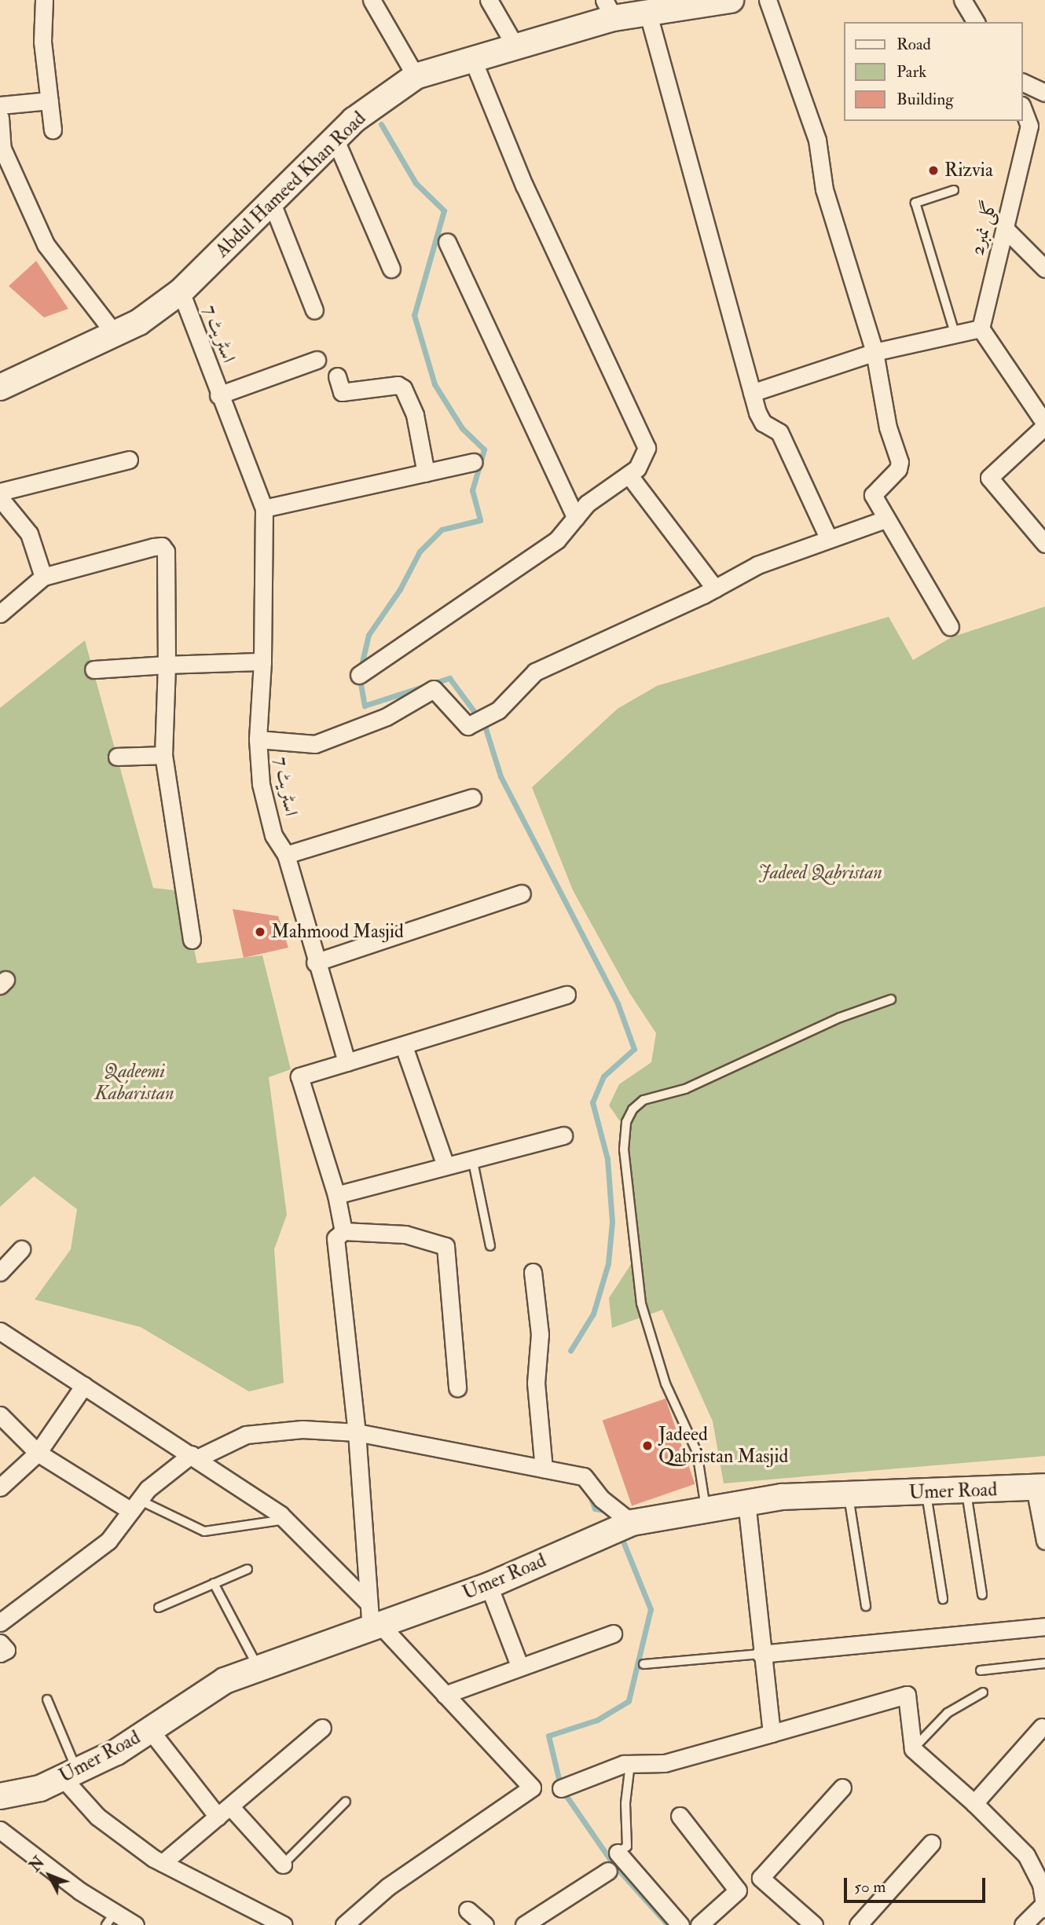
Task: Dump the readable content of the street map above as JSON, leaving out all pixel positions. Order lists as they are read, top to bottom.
{
  "streets": {
    "street": [
      "Abdul Hameed Khan Road",
      "گلی نمبر2",
      "اسٹریٹ 7",
      "Umer Road"
    ]
  },
  "crossings": [
    ["Abdul Hameed Khan Road", "اسٹریٹ 7"]
  ],
  "parks": ["Jadeed Qabristan", "Qadeemi Kabaristan"],
  "places": ["Rizvia", "Mahmood Masjid", "Jadeed Qabristan Masjid"],
  "legend": ["Road", "Park", "Building"],
  "scale_bar": "50 m",
  "north": "top left"
}
